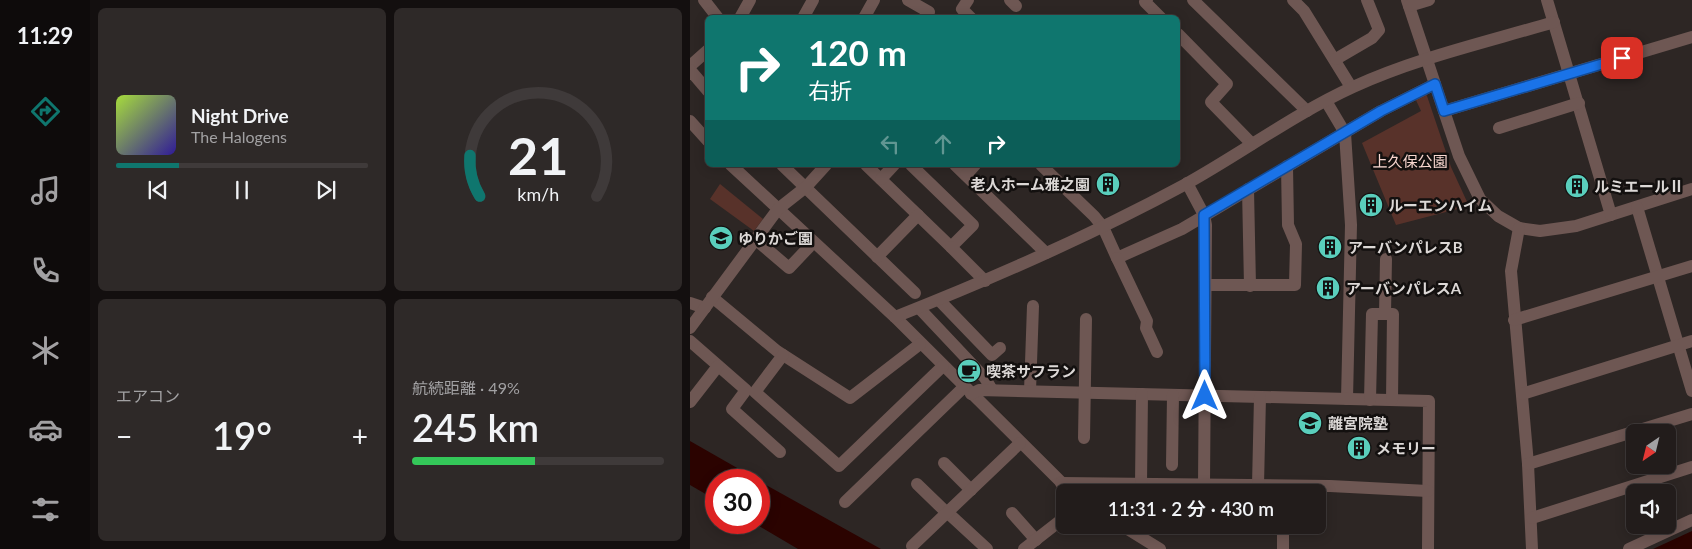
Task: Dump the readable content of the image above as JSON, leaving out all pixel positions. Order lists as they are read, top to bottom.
{
  "parks": ["上久保公園"],
  "places": {
    "building": [
      "老人ホーム雅之園",
      "ルミエールⅡ",
      "ルーエンハイム",
      "アーバンパレスB",
      "アーバンパレスA",
      "メモリー"
    ],
    "school or university": ["ゆりかご園", "離宮院塾"],
    "cafe": ["喫茶サフラン"]
  },
  "north": "bottom left",
  "page": {
    "tabs": "11:29",
    "turn": ["120 m", "右折"],
    "song": ["Night Drive", "The Halogens"],
    "tile": [
      "エアコン",
      ["航続距離 · 49%", "245 km"]
    ],
    "heat": ["−", "19°", "+"],
    "limit": "30",
    "trip": "11:31 · 2 分 · 430 m",
    "gauge": ["21", "km/h"]
  }
}
